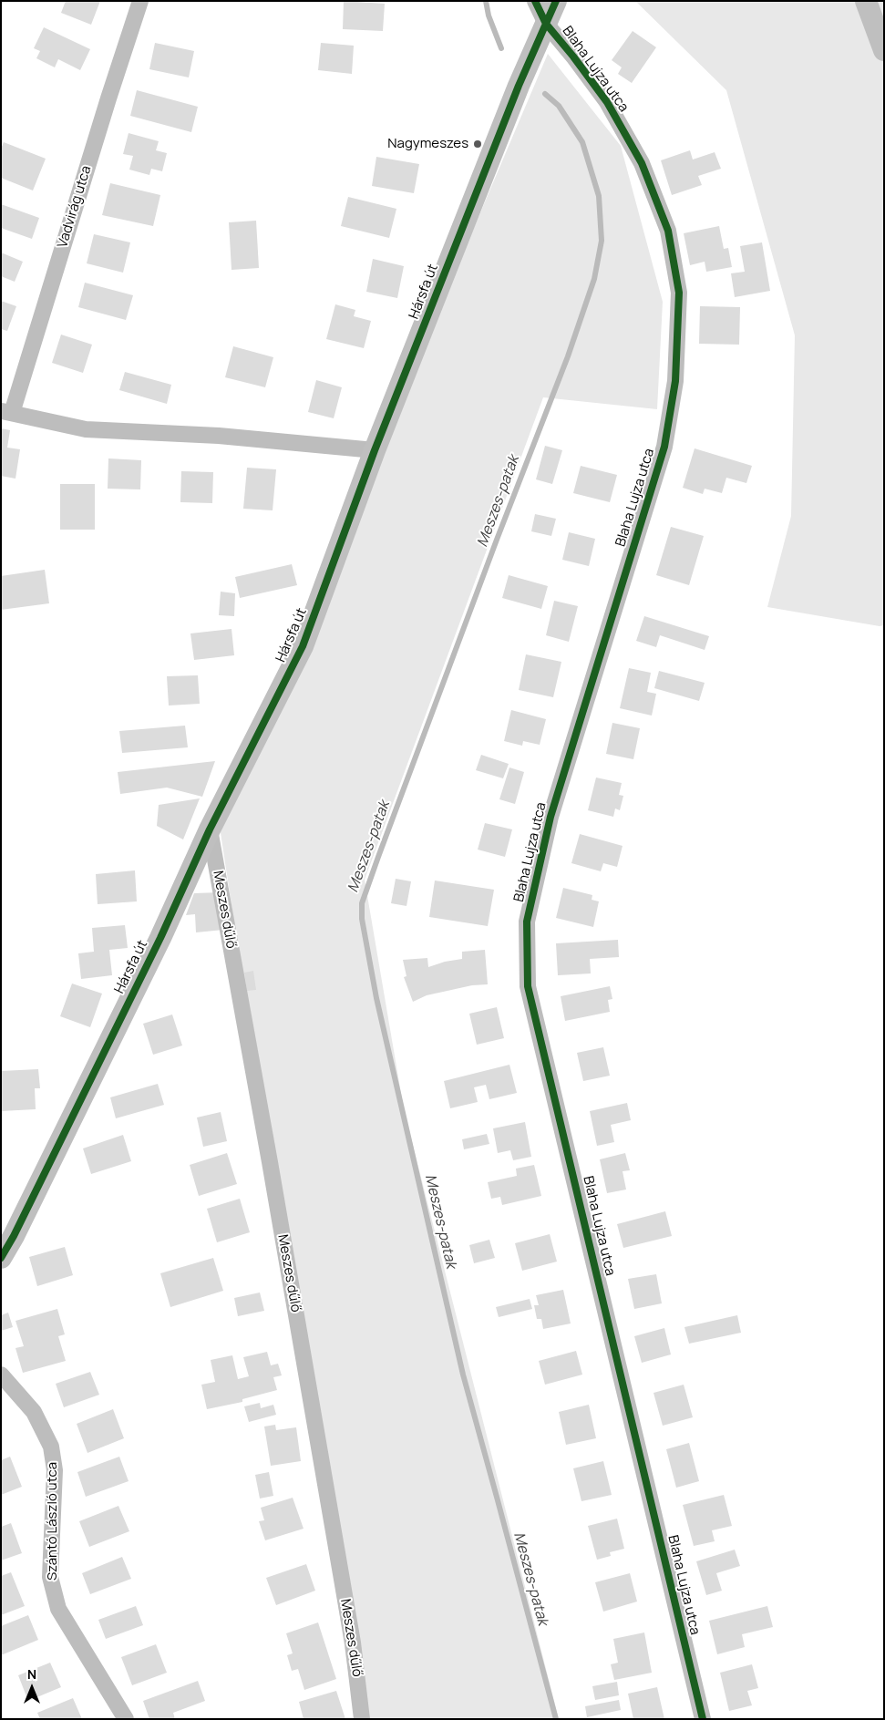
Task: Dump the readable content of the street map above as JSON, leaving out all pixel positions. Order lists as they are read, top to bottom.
{
  "streets": {
    "street": [
      "Blaha Lujza utca",
      "Vadvirág utca",
      "Hársfa út",
      "Meszes dűlő",
      "Szántó László utca"
    ]
  },
  "crossings": [
    ["Blaha Lujza utca", "Hársfa út"],
    ["Vadvirág utca", "Hársfa út"],
    ["Hársfa út", "Meszes dűlő"]
  ],
  "water": ["Meszes-patak"],
  "places": ["Nagymeszes"],
  "north": "top"
}
